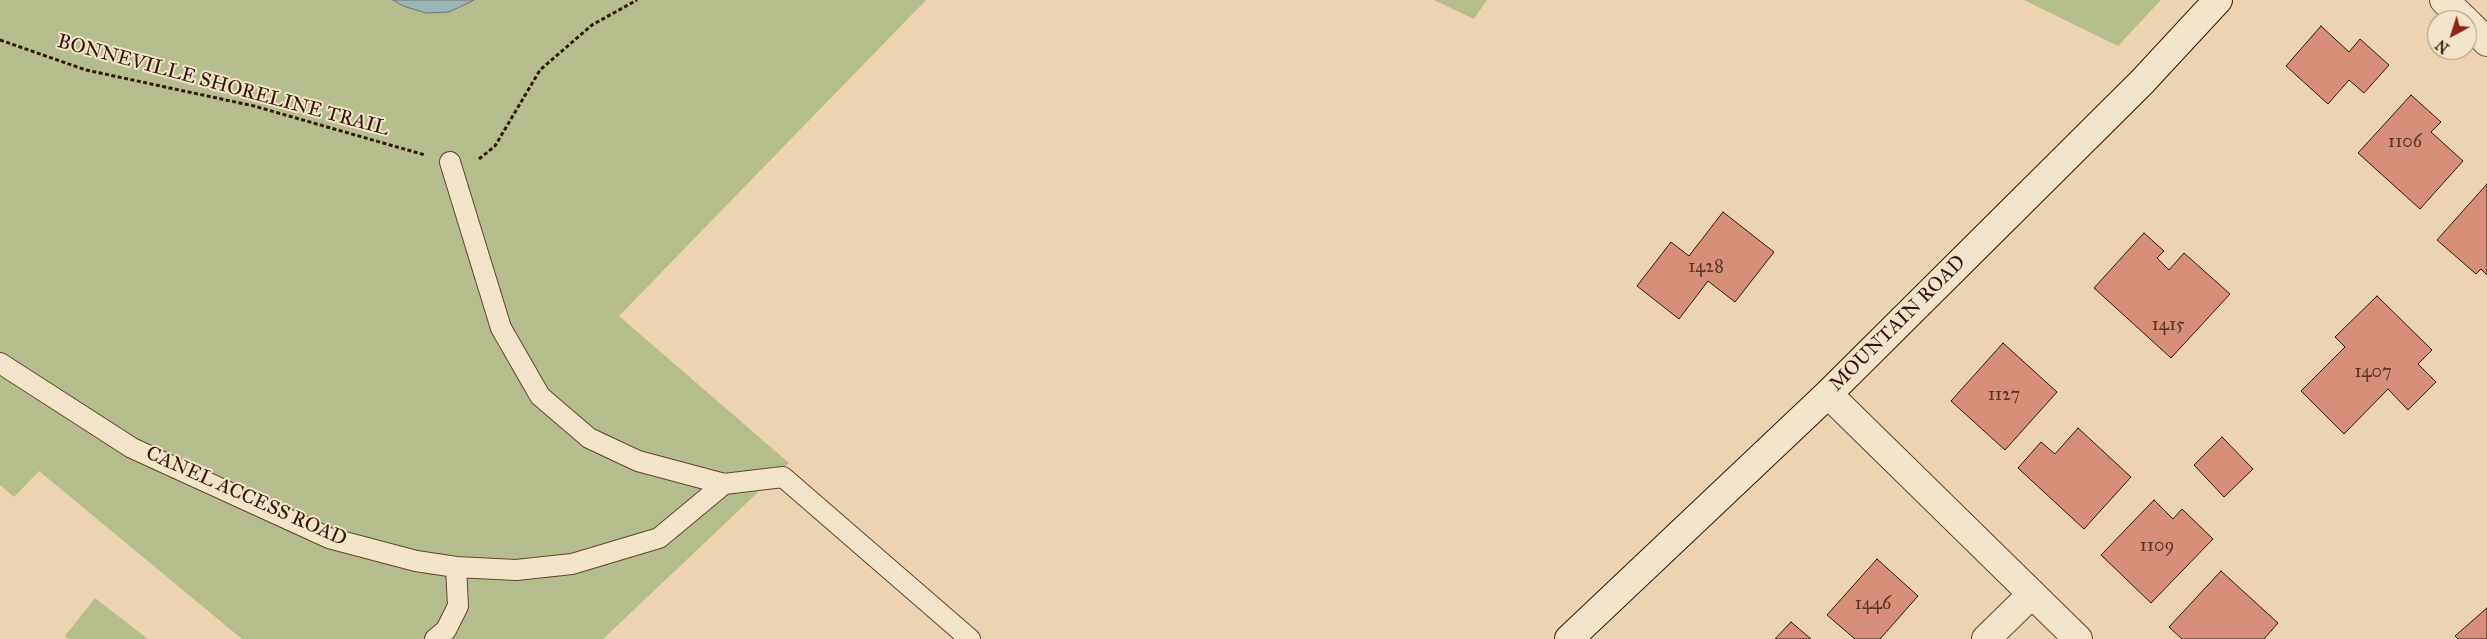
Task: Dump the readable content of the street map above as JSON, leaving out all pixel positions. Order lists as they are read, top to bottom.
{
  "streets": {
    "street": ["MOUNTAIN ROAD"],
    "lane": ["CANEL ACCESS ROAD"],
    "path": ["BONNEVILLE SHORELINE TRAIL"]
  },
  "house_numbers": [
    "1106",
    "1428",
    "1415",
    "1407",
    "1127",
    "1109",
    "1446"
  ],
  "north": "bottom left"
}
